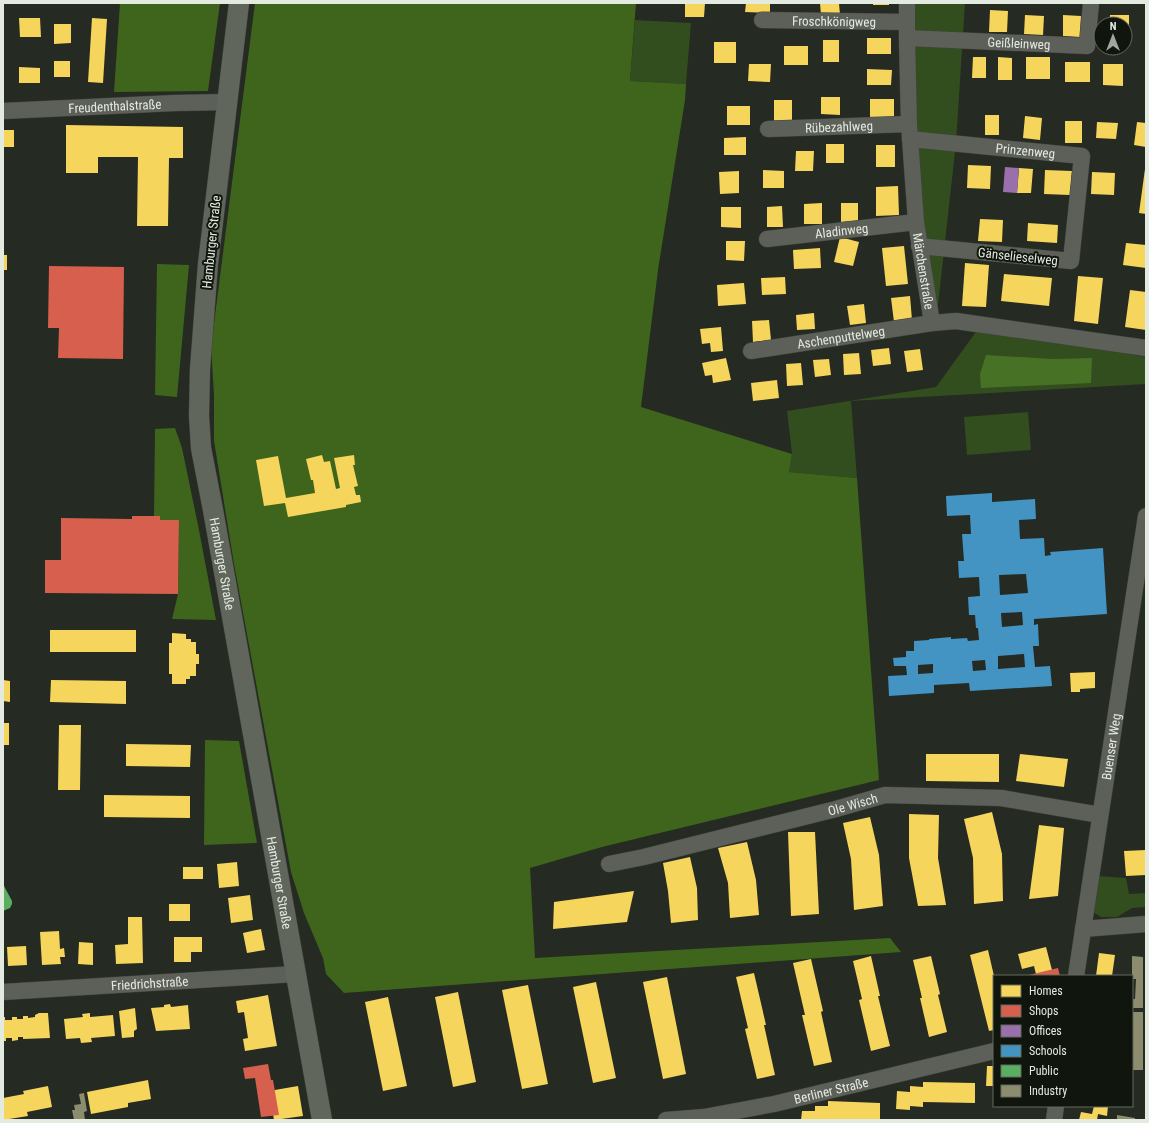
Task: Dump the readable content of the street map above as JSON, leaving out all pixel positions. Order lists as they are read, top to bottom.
{
  "streets": {
    "main road": ["Hamburger Straße"],
    "street": [
      "Froschkönigweg",
      "Geißleinweg",
      "Freudenthalstraße",
      "Rübezahlweg",
      "Prinzenweg",
      "Aladinweg",
      "Gänselieselweg",
      "Märchenstraße",
      "Aschenputtelweg",
      "Buenser Weg",
      "Ole Wisch",
      "Friedrichstraße",
      "Berliner Straße"
    ]
  },
  "crossings": [
    ["Froschkönigweg", "Geißleinweg"],
    ["Froschkönigweg", "Märchenstraße"],
    ["Geißleinweg", "Märchenstraße"],
    ["Freudenthalstraße", "Hamburger Straße"],
    ["Rübezahlweg", "Prinzenweg"],
    ["Rübezahlweg", "Märchenstraße"],
    ["Prinzenweg", "Gänselieselweg"],
    ["Prinzenweg", "Märchenstraße"],
    ["Aladinweg", "Märchenstraße"],
    ["Hamburger Straße", "Friedrichstraße"],
    ["Gänselieselweg", "Märchenstraße"],
    ["Märchenstraße", "Aschenputtelweg"],
    ["Buenser Weg", "Ole Wisch"]
  ],
  "legend": [
    "Homes",
    "Shops",
    "Offices",
    "Schools",
    "Public",
    "Industry"
  ],
  "north": "top"
}
